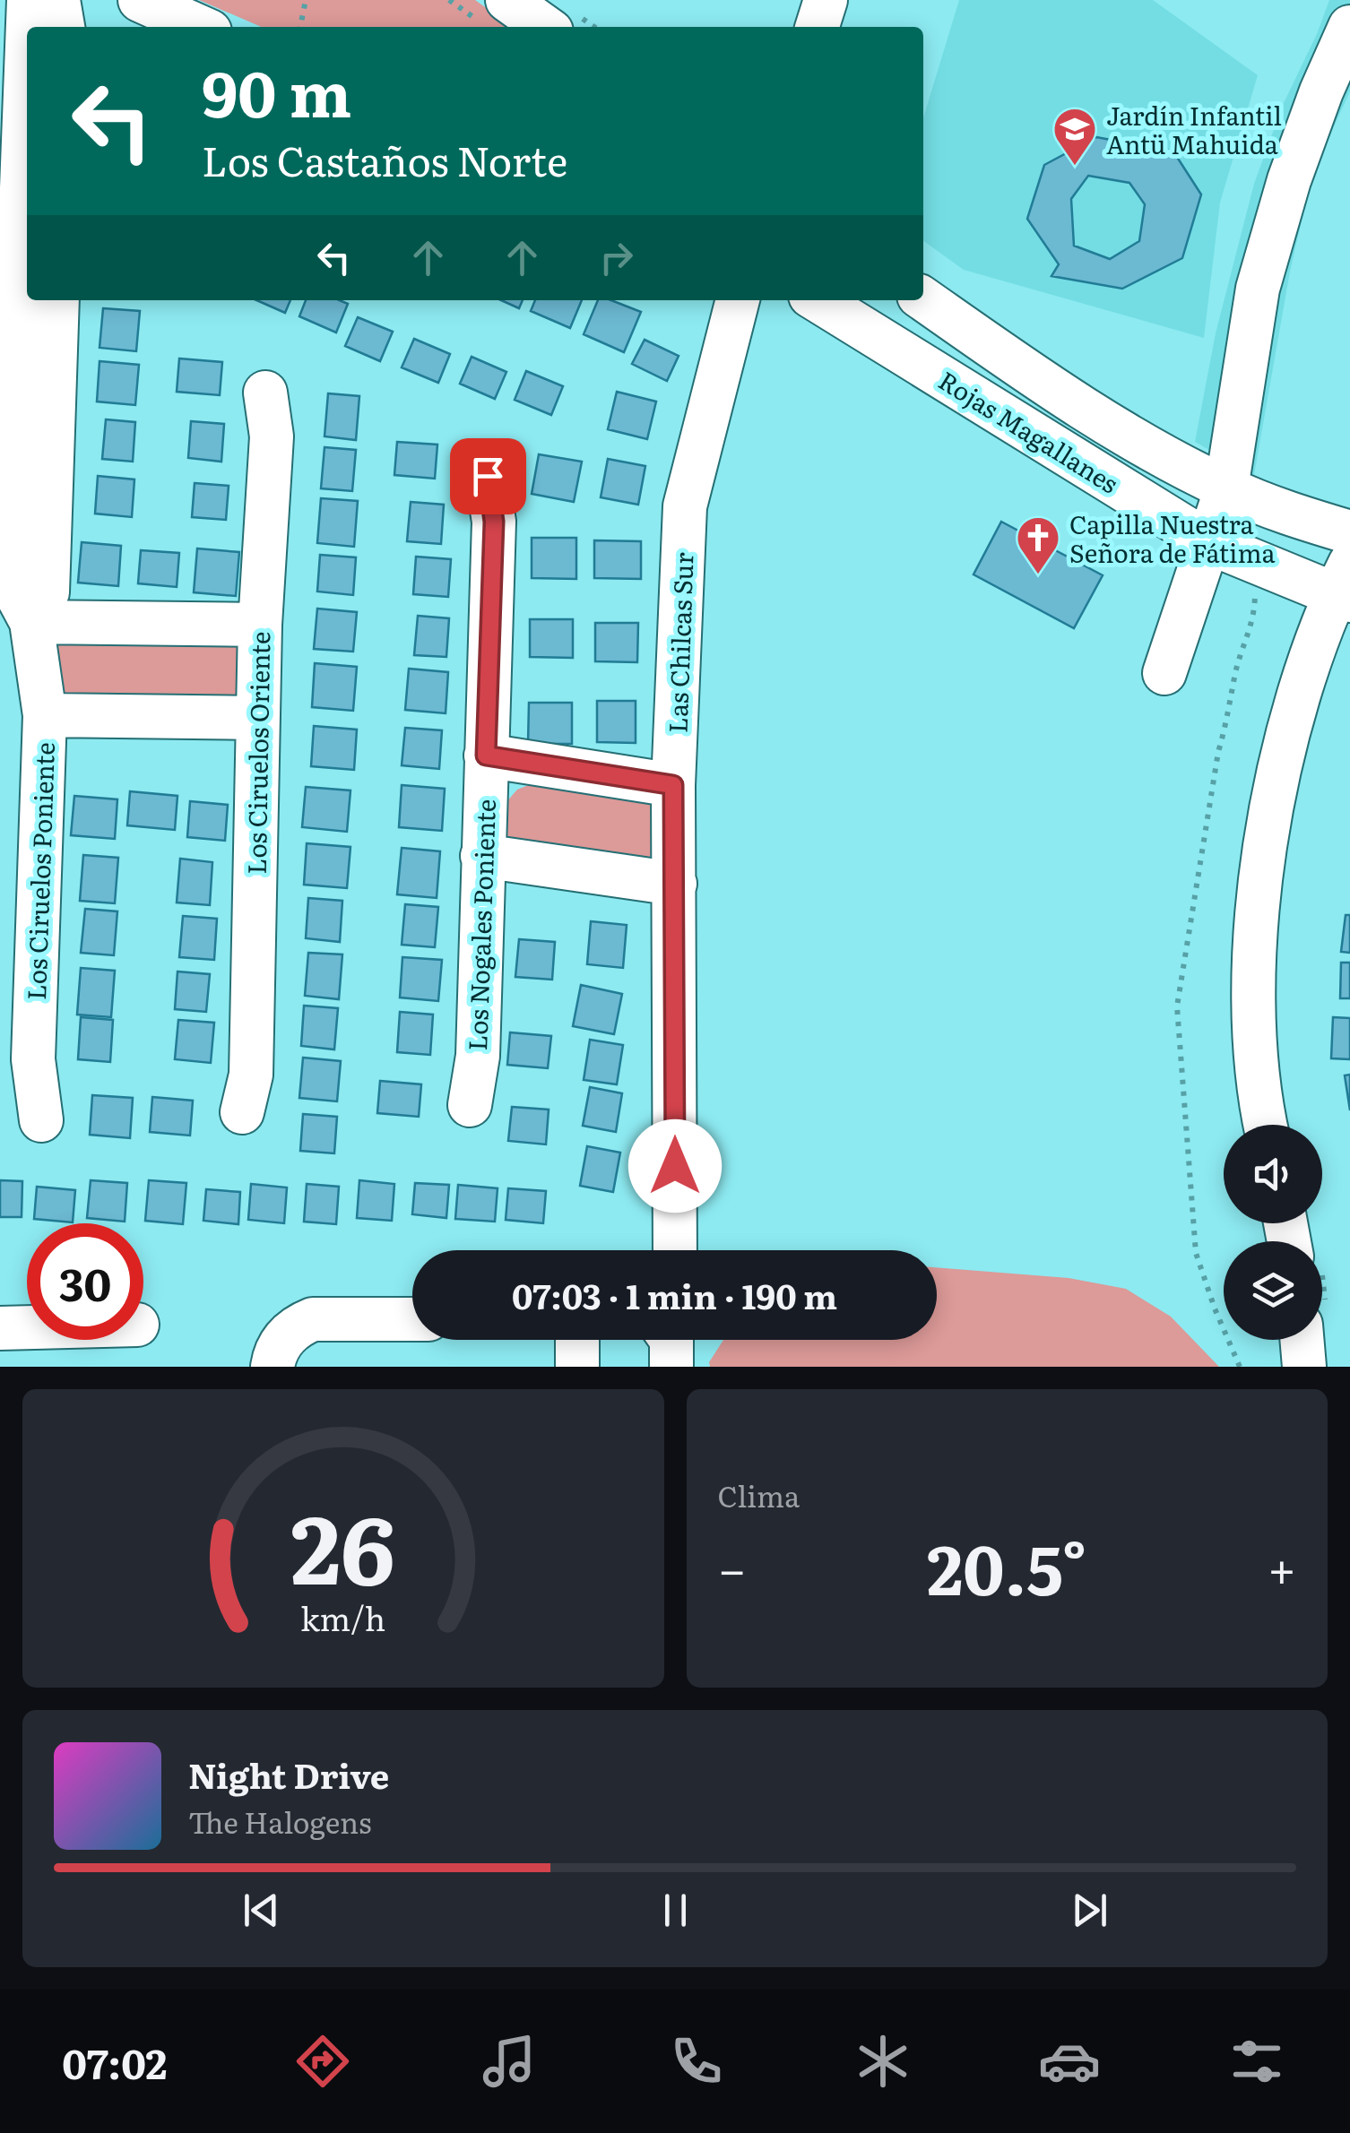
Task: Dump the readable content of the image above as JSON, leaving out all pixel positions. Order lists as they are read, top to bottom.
{
  "streets": {
    "street": [
      "Rojas Magallanes",
      "Las Chilcas Sur",
      "Los Ciruelos Oriente",
      "Los Ciruelos Poniente",
      "Los Nogales Poniente"
    ]
  },
  "places": {
    "school or university": ["Jardín Infantil Antü Mahuida"],
    "church": ["Capilla Nuestra Señora de Fátima"]
  },
  "page": {
    "turn": ["90 m", "Los Castaños Norte"],
    "limit": "30",
    "trip": "07:03 · 1 min · 190 m",
    "tile": "Clima",
    "heat": ["−", "20.5°", "+"],
    "song": ["Night Drive", "The Halogens"],
    "tabs": "07:02",
    "gauge": ["26", "km/h"]
  }
}
